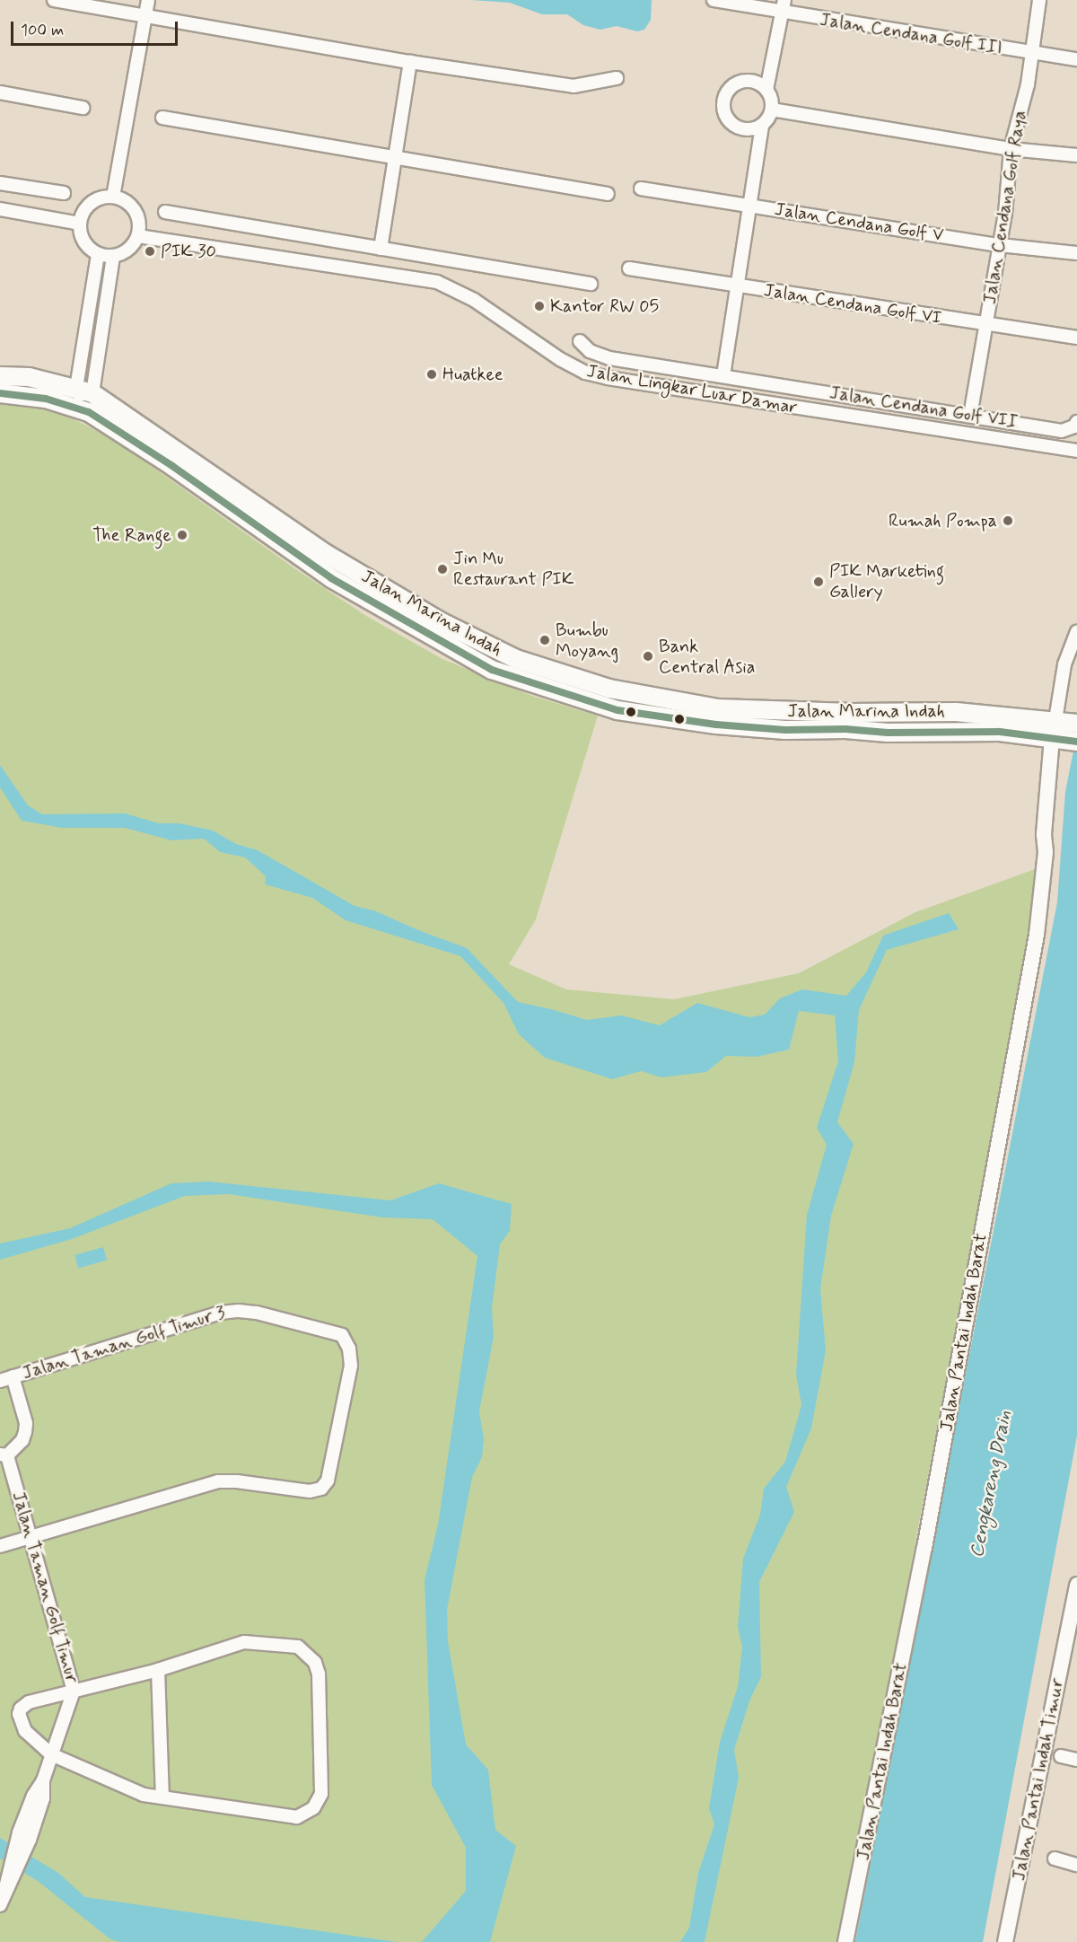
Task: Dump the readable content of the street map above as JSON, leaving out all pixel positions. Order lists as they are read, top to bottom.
{
  "streets": {
    "main road": ["Jalan Marina Indah"],
    "street": [
      "Jalan Cendana Golf III",
      "Jalan Cendana Golf Raya",
      "Jalan Cendana Golf V",
      "Jalan Cendana Golf VI",
      "Jalan Lingkar Luar Damar",
      "Jalan Cendana Golf VII",
      "Jalan Pantai Indah Barat",
      "Jalan Taman Golf Timur 3",
      "Jalan Taman Golf Timur",
      "Jalan Pantai Indah Timur"
    ]
  },
  "crossings": [
    ["Jalan Cendana Golf III", "Jalan Cendana Golf Raya"],
    ["Jalan Cendana Golf Raya", "Jalan Cendana Golf V"],
    ["Jalan Cendana Golf Raya", "Jalan Cendana Golf VI"],
    ["Jalan Cendana Golf Raya", "Jalan Cendana Golf VII"],
    ["Jalan Marina Indah", "Jalan Pantai Indah Barat"],
    ["Jalan Taman Golf Timur 3", "Jalan Taman Golf Timur"]
  ],
  "water": ["Cengkareng Drain"],
  "places": [
    "PIK 30",
    "Kantor RW 05",
    "Huatkee",
    "Rumah Pompa",
    "The Range",
    "Jin Mu Restaurant PIK",
    "PIK Marketing Gallery",
    "Bumbu Moyang",
    "Bank Central Asia"
  ],
  "scale_bar": "100 m"
}
